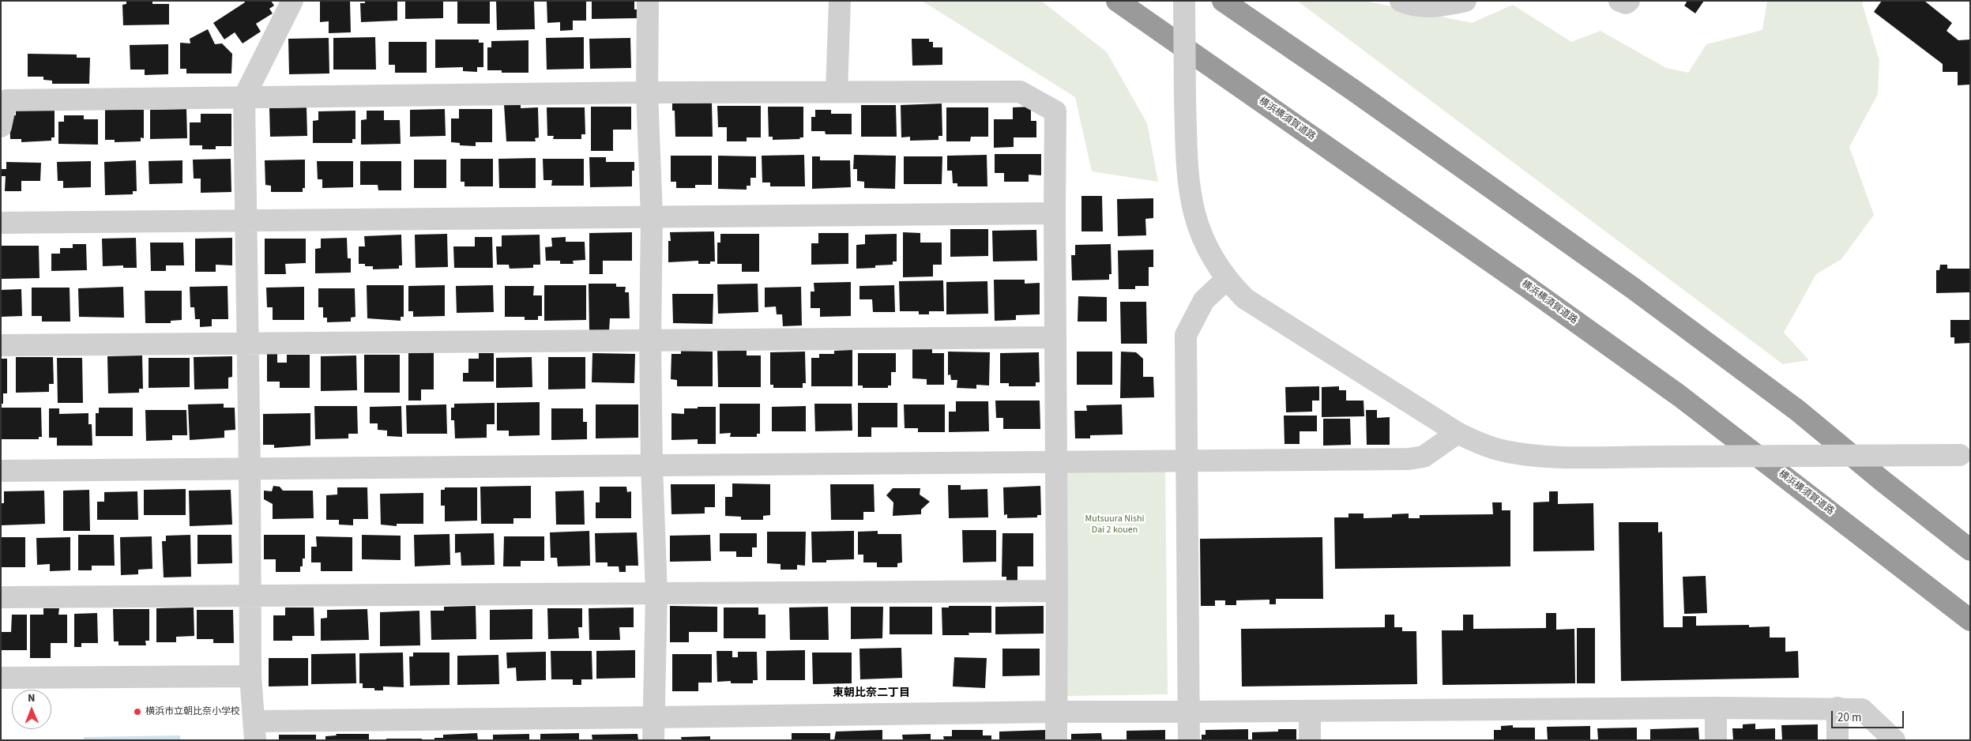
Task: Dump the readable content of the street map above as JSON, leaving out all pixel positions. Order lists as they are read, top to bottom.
{
  "streets": {
    "highway": ["横浜横須賀道路"]
  },
  "districts": ["東朝比奈二丁目"],
  "parks": ["Mutsuura Nishi Dai 2 kouen"],
  "places": ["横浜市立朝比奈小学校"],
  "scale_bar": "20 m",
  "north": "top"
}
